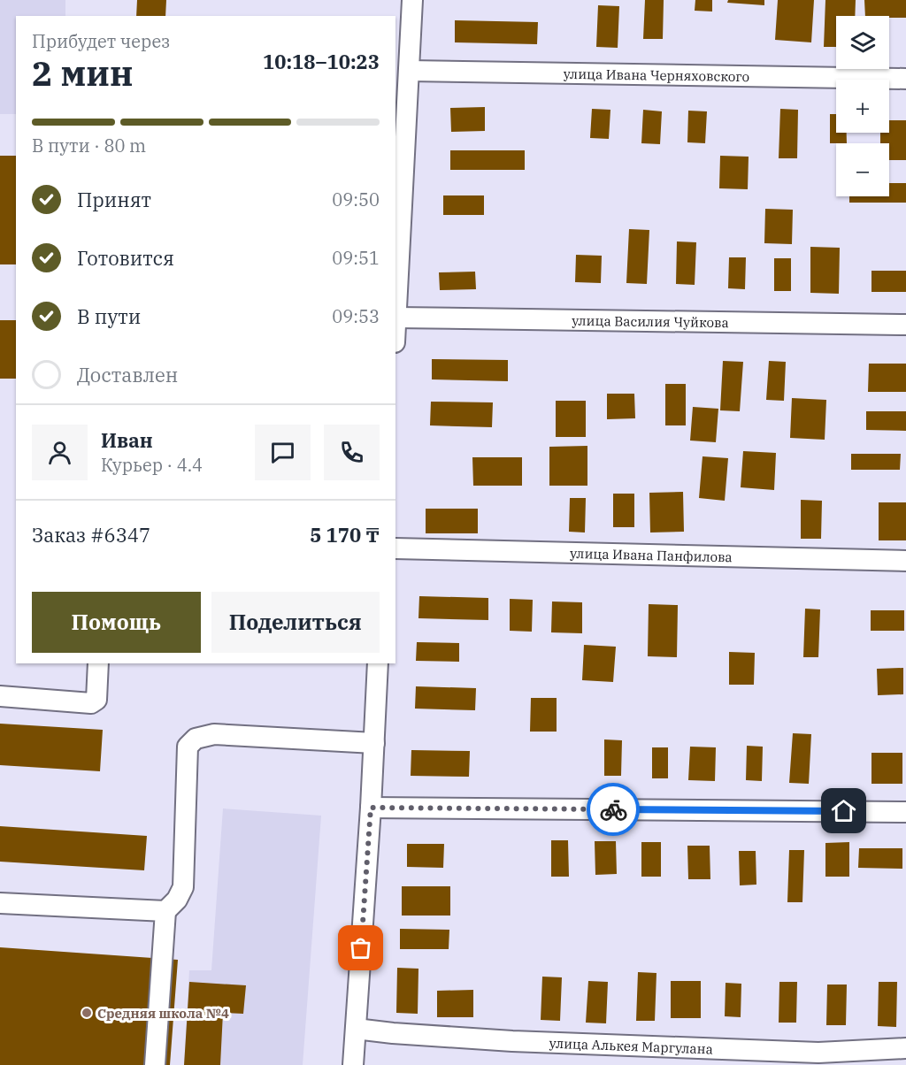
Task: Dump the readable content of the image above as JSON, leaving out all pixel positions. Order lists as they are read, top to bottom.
{
  "streets": {
    "street": [
      "улица Ивана Черняховского",
      "улица Василия Чуйкова",
      "улица Ивана Панфилова",
      "улица Алькея Маргулана"
    ]
  },
  "places": ["Средняя школа №4"],
  "page": {
    "map_buttons": ["+", "−"],
    "heading": ["2 мин", "Прибудет через", "10:18–10:23"],
    "panel": [
      "Иван",
      "Курьер · 4.4",
      "Заказ #6347",
      "5 170 ₸"
    ],
    "bar": "В пути · 80 m",
    "list": [
      ["Принят", "09:50"],
      ["Готовится", "09:51"],
      ["В пути", "09:53"],
      "Доставлен"
    ],
    "buttons": ["Помощь", "Поделиться"]
  }
}
